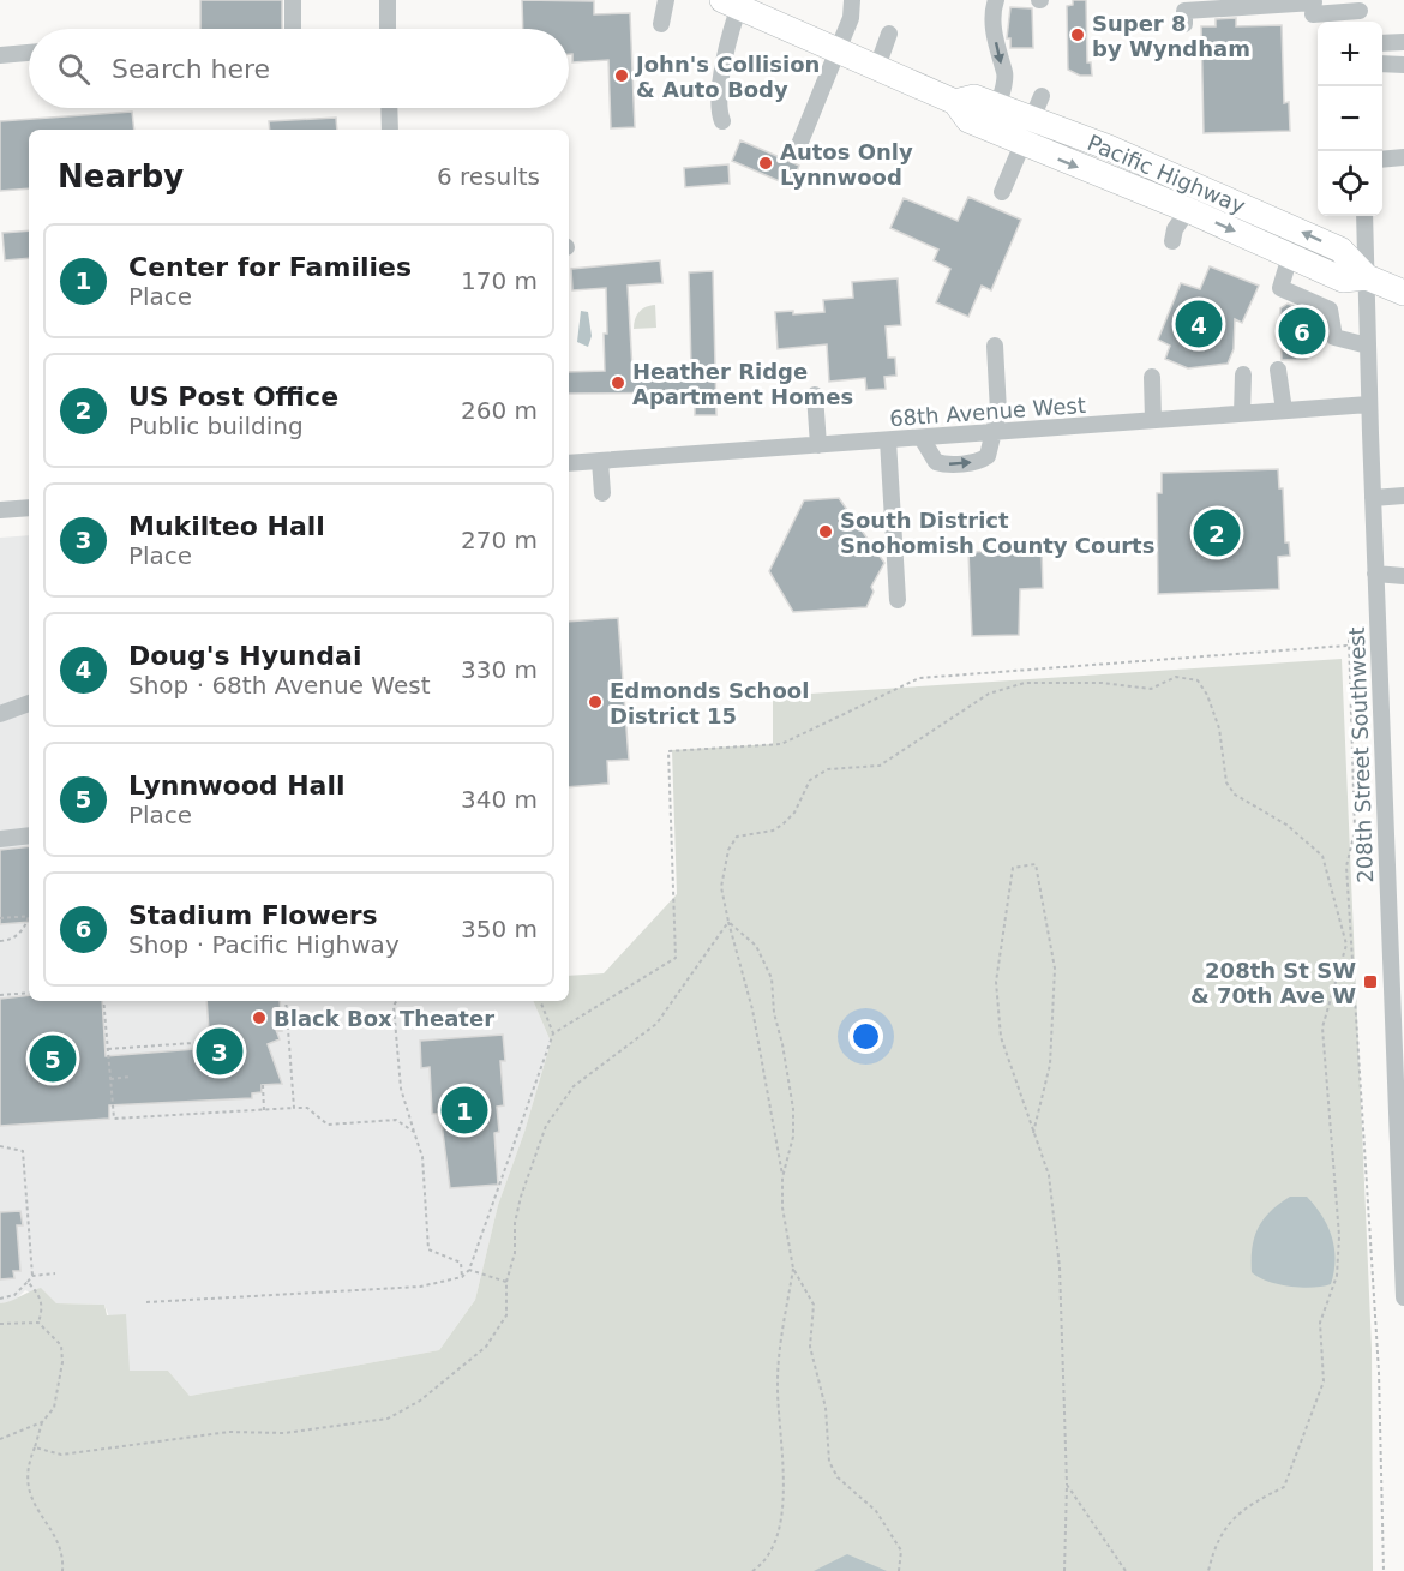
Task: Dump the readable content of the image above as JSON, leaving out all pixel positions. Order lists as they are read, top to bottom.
{
  "streets": {
    "highway": ["Pacific Highway"],
    "street": ["68th Avenue West", "208th Street Southwest"]
  },
  "crossings": [
    ["Pacific Highway", "208th Street Southwest"],
    ["68th Avenue West", "208th Street Southwest"]
  ],
  "places": {
    "other": [
      "Super 8 by Wyndham",
      "John's Collision & Auto Body",
      "Autos Only Lynnwood",
      "Heather Ridge Apartment Homes",
      "South District Snohomish County Courts",
      "Edmonds School District 15",
      "Black Box Theater"
    ],
    "transit": ["208th St SW & 70th Ave W"]
  },
  "page": {
    "map_buttons": ["+", "−"],
    "search": "Search here",
    "heading": ["Nearby", "6 results"],
    "list": [
      {
        "mark": "1",
        "name": "Center for Families",
        "note": "Place",
        "value": "170 m"
      },
      {
        "mark": "2",
        "name": "US Post Office",
        "note": "Public building",
        "value": "260 m"
      },
      {
        "mark": "3",
        "name": "Mukilteo Hall",
        "note": "Place",
        "value": "270 m"
      },
      {
        "mark": "4",
        "name": "Doug's Hyundai",
        "note": "Shop · 68th Avenue West",
        "value": "330 m"
      },
      {
        "mark": "5",
        "name": "Lynnwood Hall",
        "note": "Place",
        "value": "340 m"
      },
      {
        "mark": "6",
        "name": "Stadium Flowers",
        "note": "Shop · Pacific Highway",
        "value": "350 m"
      }
    ],
    "pins": [
      "4",
      "6",
      "2",
      "3",
      "5",
      "1"
    ]
  }
}
